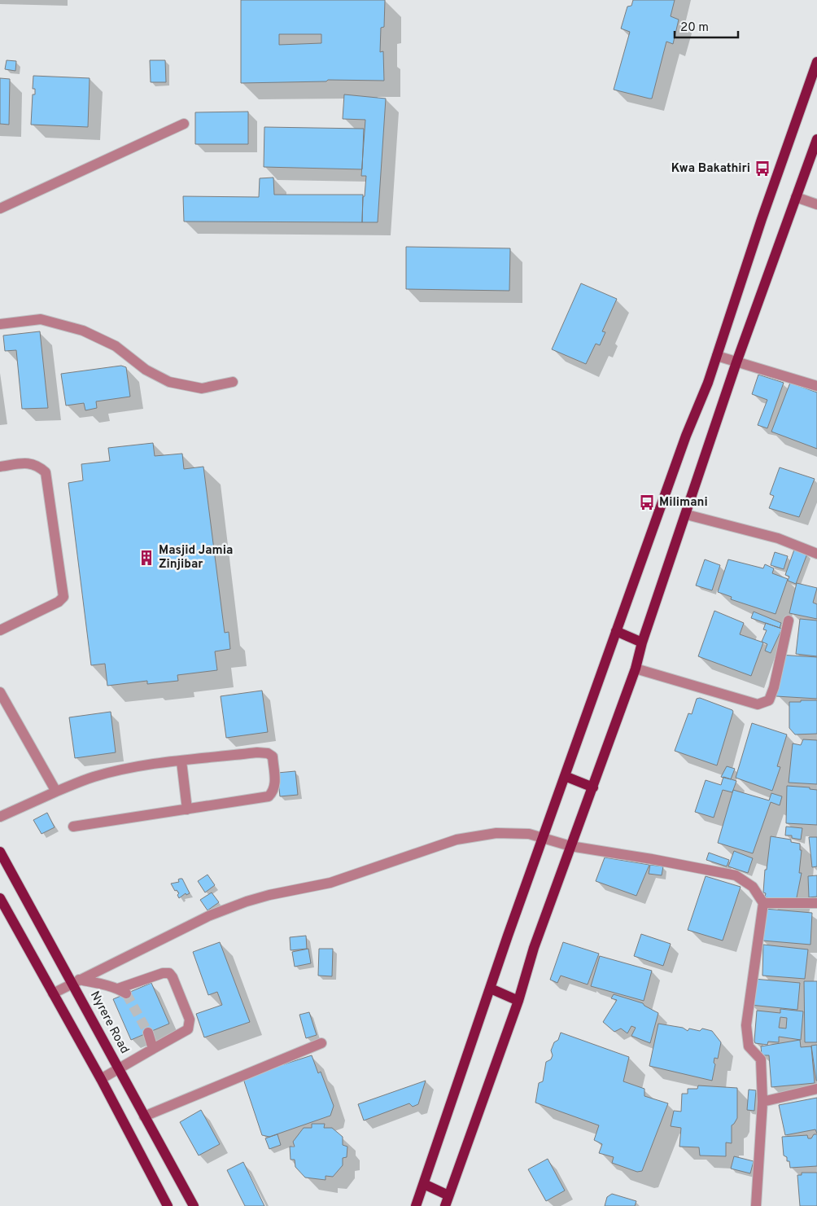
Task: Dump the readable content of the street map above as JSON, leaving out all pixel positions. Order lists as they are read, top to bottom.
{
  "streets": {
    "main road": ["Nyrere Road"]
  },
  "places": {
    "bus stop": ["Kwa Bakathiri", "Milimani"],
    "building": ["Masjid Jamia Zinjibar"]
  },
  "scale_bar": "20 m"
}
